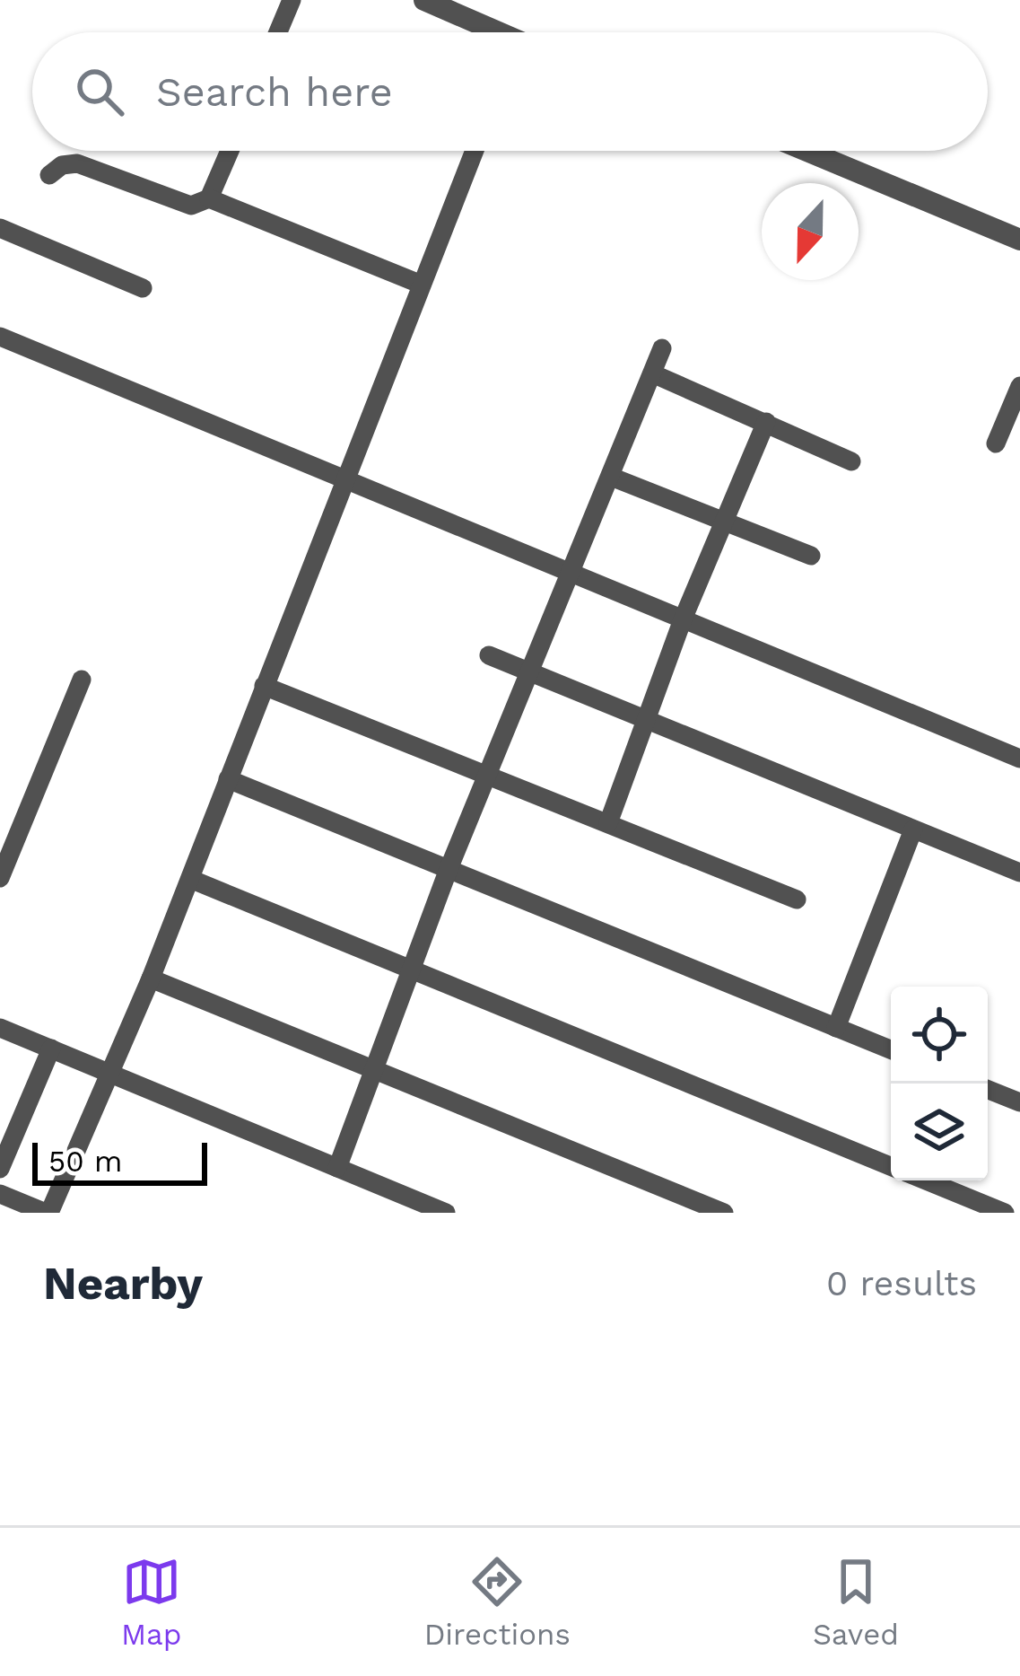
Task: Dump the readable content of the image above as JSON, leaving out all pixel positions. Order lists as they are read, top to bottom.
{
  "scale_bar": "50 m",
  "north": "bottom",
  "page": {
    "search": "Search here",
    "scale": "50 m",
    "heading": ["Nearby", "0 results"],
    "nav": ["Map", "Directions", "Saved"]
  }
}
